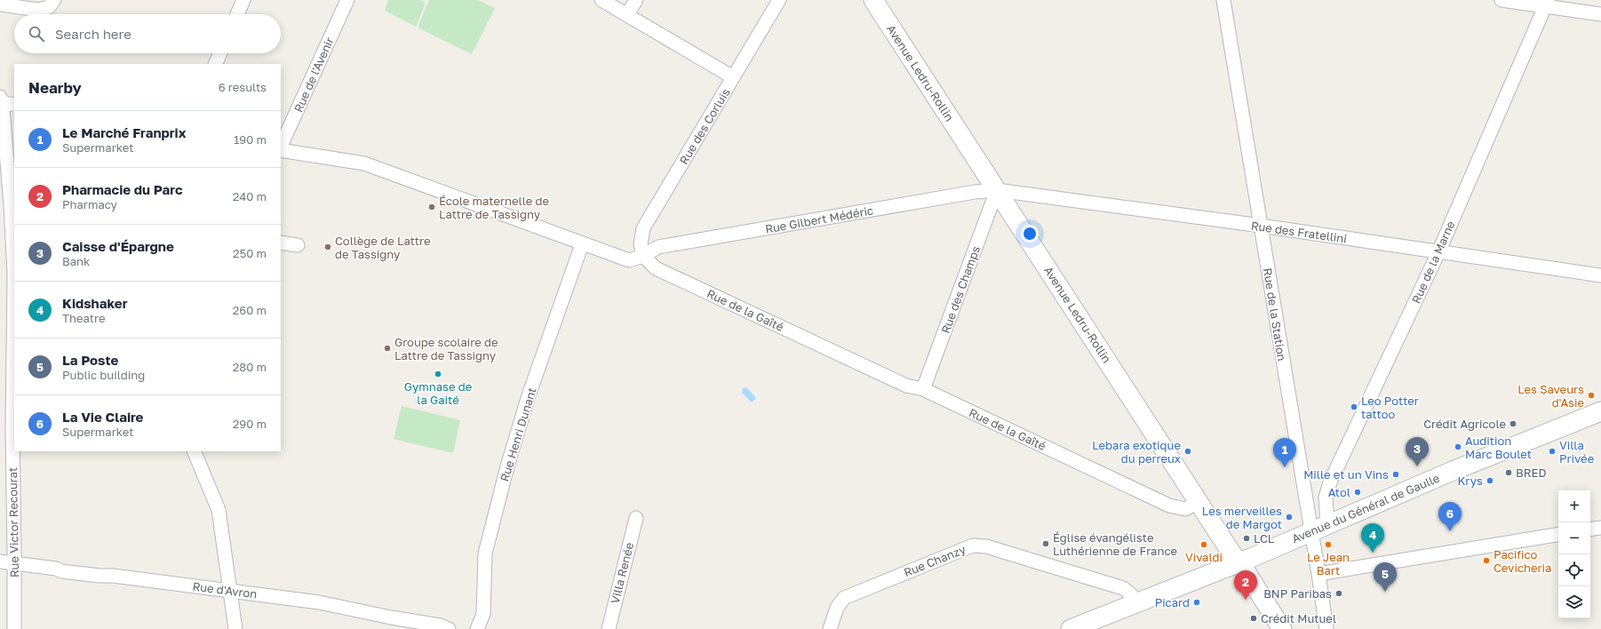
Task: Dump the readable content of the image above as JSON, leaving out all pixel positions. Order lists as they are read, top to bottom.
{
  "streets": {
    "street": [
      "Avenue Ledru-Rollin",
      "Rue de l'Avenir",
      "Rue des Corluis",
      "Rue Gilbert Médéric",
      "Rue des Fratellini",
      "Rue de la Marne",
      "Rue des Champs",
      "Rue de la Gaîté",
      "Rue de la Station",
      "Rue Henri Dunant",
      "Avenue du Général de Gaulle",
      "Rue Victor Recourat",
      "Rue Chanzy",
      "Villa Renée",
      "Rue d'Avron"
    ]
  },
  "crossings": [
    ["Avenue Ledru-Rollin", "Rue Gilbert Médéric"],
    ["Avenue Ledru-Rollin", "Rue des Fratellini"],
    ["Avenue Ledru-Rollin", "Rue des Champs"],
    ["Avenue Ledru-Rollin", "Rue de la Gaîté"],
    ["Avenue Ledru-Rollin", "Avenue du Général de Gaulle"],
    ["Rue des Corluis", "Rue Gilbert Médéric"],
    ["Rue des Corluis", "Rue de la Gaîté"],
    ["Rue Gilbert Médéric", "Rue des Fratellini"],
    ["Rue Gilbert Médéric", "Rue des Champs"],
    ["Rue Gilbert Médéric", "Rue de la Gaîté"],
    ["Rue des Fratellini", "Rue de la Marne"],
    ["Rue des Fratellini", "Rue des Champs"],
    ["Rue des Fratellini", "Rue de la Station"],
    ["Rue de la Marne", "Avenue du Général de Gaulle"],
    ["Rue des Champs", "Rue de la Gaîté"],
    ["Rue de la Station", "Avenue du Général de Gaulle"],
    ["Avenue du Général de Gaulle", "Rue Chanzy"],
    ["Rue Victor Recourat", "Rue d'Avron"]
  ],
  "places": [
    "École maternelle de Lattre de Tassigny",
    "Collège de Lattre de Tassigny",
    "Groupe scolaire de Lattre de Tassigny",
    "Gymnase de la Gaité",
    "Les Saveurs d'Asie",
    "Leo Potter tattoo",
    "Crédit Agricole",
    "Audition Marc Boulet",
    "Lebara exotique du perreux",
    "Villa Privée",
    "BRED",
    "Mille et un Vins",
    "Krys",
    "Atol",
    "Les merveilles de Margot",
    "LCL",
    "Église évangéliste Luthérienne de France",
    "Vivaldi",
    "Le Jean Bart",
    "Pacifico Cevicheria",
    "BNP Paribas",
    "Picard",
    "Crédit Mutuel"
  ],
  "page": {
    "search": "Search here",
    "heading": ["Nearby", "6 results"],
    "list": [
      {
        "mark": "1",
        "name": "Le Marché Franprix",
        "note": "Supermarket",
        "value": "190 m"
      },
      {
        "mark": "2",
        "name": "Pharmacie du Parc",
        "note": "Pharmacy",
        "value": "240 m"
      },
      {
        "mark": "3",
        "name": "Caisse d'Épargne",
        "note": "Bank",
        "value": "250 m"
      },
      {
        "mark": "4",
        "name": "Kidshaker",
        "note": "Theatre",
        "value": "260 m"
      },
      {
        "mark": "5",
        "name": "La Poste",
        "note": "Public building",
        "value": "280 m"
      },
      {
        "mark": "6",
        "name": "La Vie Claire",
        "note": "Supermarket",
        "value": "290 m"
      }
    ],
    "pins": [
      "3",
      "1",
      "6",
      "4",
      "5",
      "2"
    ],
    "map_buttons": ["+", "−"]
  }
}
